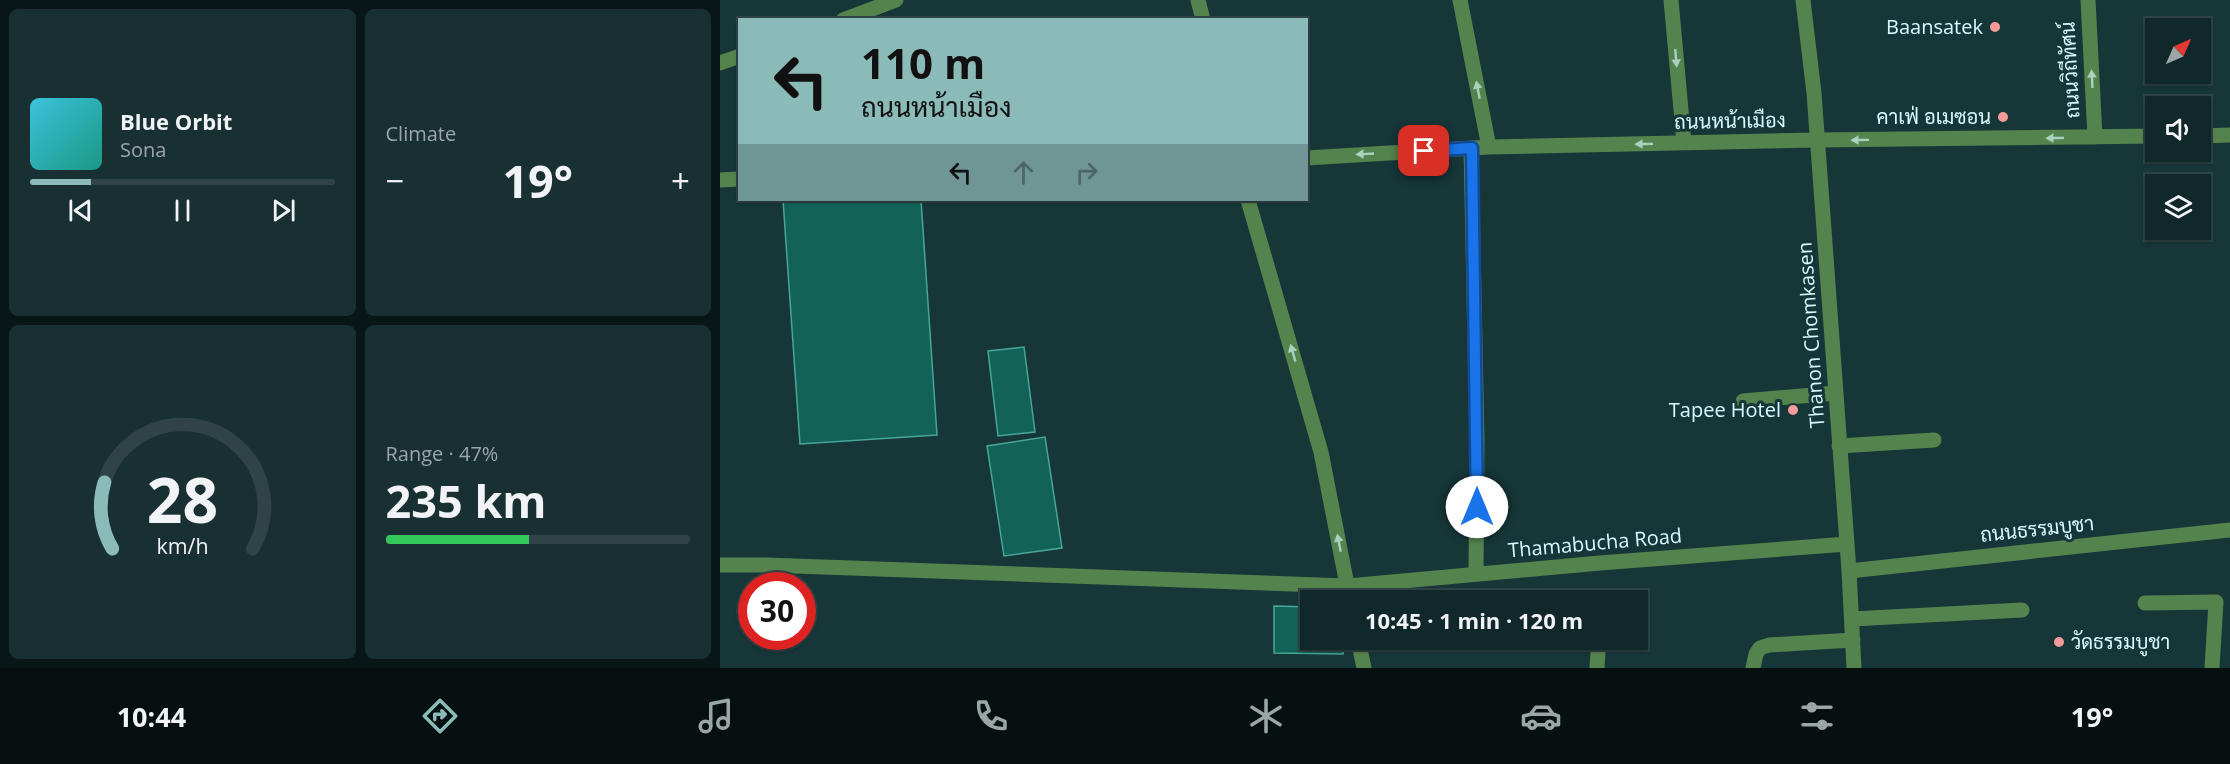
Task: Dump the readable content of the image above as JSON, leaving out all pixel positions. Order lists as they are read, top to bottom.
{
  "streets": {
    "street": [
      "ถนนวิถีทัศน์",
      "ถนนหน้าเมือง",
      "Thanon Chomkasen",
      "ถนนธรรมบูชา",
      "Thamabucha Road"
    ]
  },
  "crossings": [
    ["ถนนวิถีทัศน์", "ถนนหน้าเมือง"],
    ["ถนนหน้าเมือง", "Thanon Chomkasen"],
    ["Thanon Chomkasen", "ถนนธรรมบูชา"],
    ["Thanon Chomkasen", "Thamabucha Road"]
  ],
  "one_way": ["ถนนวิถีทัศน์", "ถนนหน้าเมือง"],
  "places": [
    "Baansatek",
    "คาเฟ่ อเมซอน",
    "Tapee Hotel",
    "วัดธรรมบูชา"
  ],
  "north": "top right",
  "page": {
    "tile": [
      "Climate",
      ["Range · 47%", "235 km"]
    ],
    "turn": ["110 m", "ถนนหน้าเมือง"],
    "song": ["Blue Orbit", "Sona"],
    "heat": ["−", "19°", "+"],
    "limit": "30",
    "trip": "10:45 · 1 min · 120 m",
    "tabs": ["10:44", "19°"],
    "gauge": ["28", "km/h"]
  }
}
